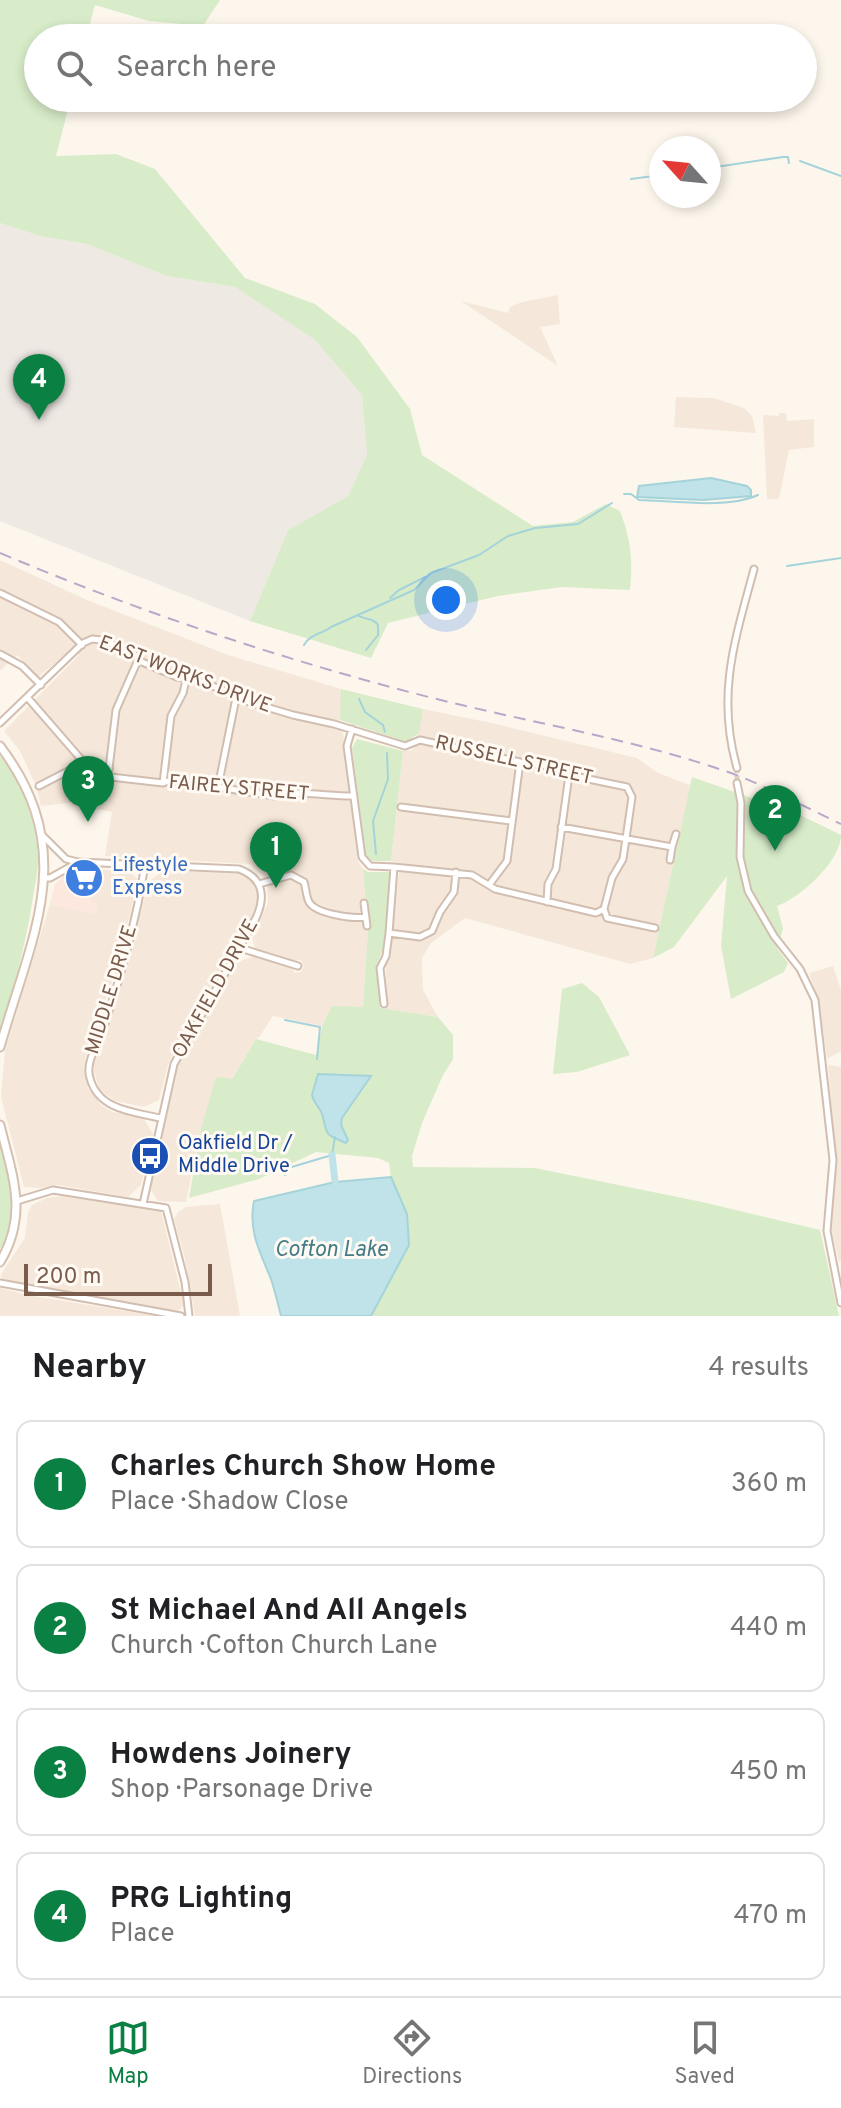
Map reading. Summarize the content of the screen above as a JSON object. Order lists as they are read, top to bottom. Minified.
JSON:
{"streets":{"street":["EAST WORKS DRIVE","RUSSELL STREET","FAIREY STREET","OAKFIELD DRIVE","MIDDLE DRIVE"]},"crossings":[["EAST WORKS DRIVE","RUSSELL STREET"],["EAST WORKS DRIVE","FAIREY STREET"],["OAKFIELD DRIVE","MIDDLE DRIVE"]],"water":["Cofton Lake"],"places":{"supermarket":["Lifestyle Express"],"bus stop":["Oakfield Dr / Middle Drive"]},"scale_bar":"200 m","north":"top left","page":{"search":"Search here","pins":["4","3","2","1"],"scale":"200 m","heading":["Nearby","4 results"],"list":[{"mark":"1","name":"Charles Church Show Home","note":"Place · Shadow Close","value":"360 m"},{"mark":"2","name":"St Michael And All Angels","note":"Church · Cofton Church Lane","value":"440 m"},{"mark":"3","name":"Howdens Joinery","note":"Shop · Parsonage Drive","value":"450 m"},{"mark":"4","name":"PRG Lighting","note":"Place","value":"470 m"}],"nav":["Map","Directions","Saved"]}}
